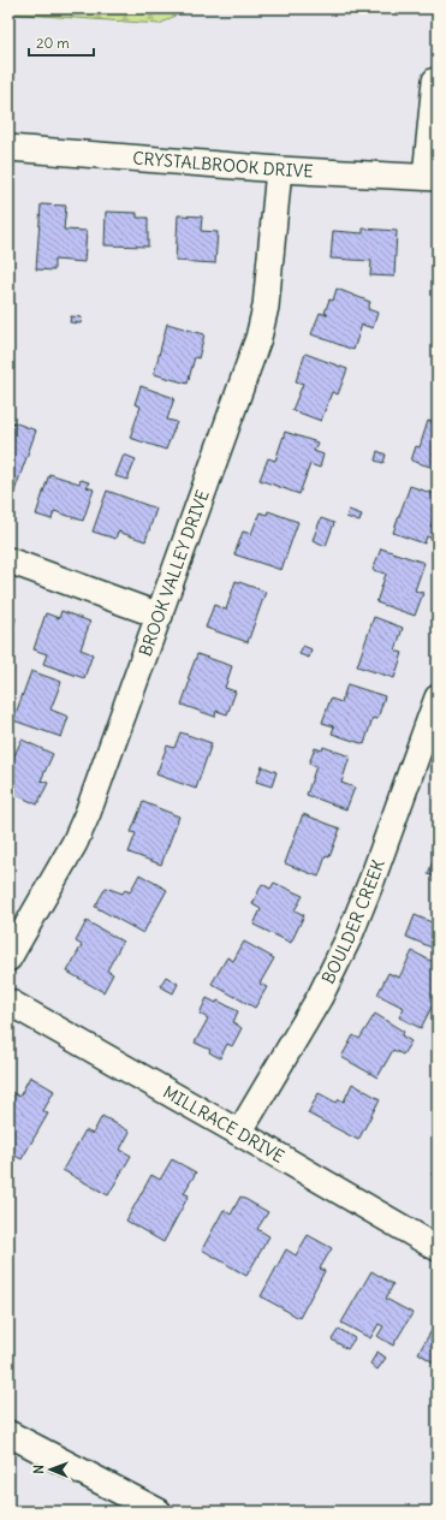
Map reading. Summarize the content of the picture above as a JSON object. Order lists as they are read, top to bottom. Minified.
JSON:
{"streets":{"street":["CRYSTALBROOK DRIVE","BROOK VALLEY DRIVE","BOULDER CREEK","MILLRACE DRIVE"]},"crossings":[["CRYSTALBROOK DRIVE","BROOK VALLEY DRIVE"],["BOULDER CREEK","MILLRACE DRIVE"]],"scale_bar":"20 m","north":"left"}
